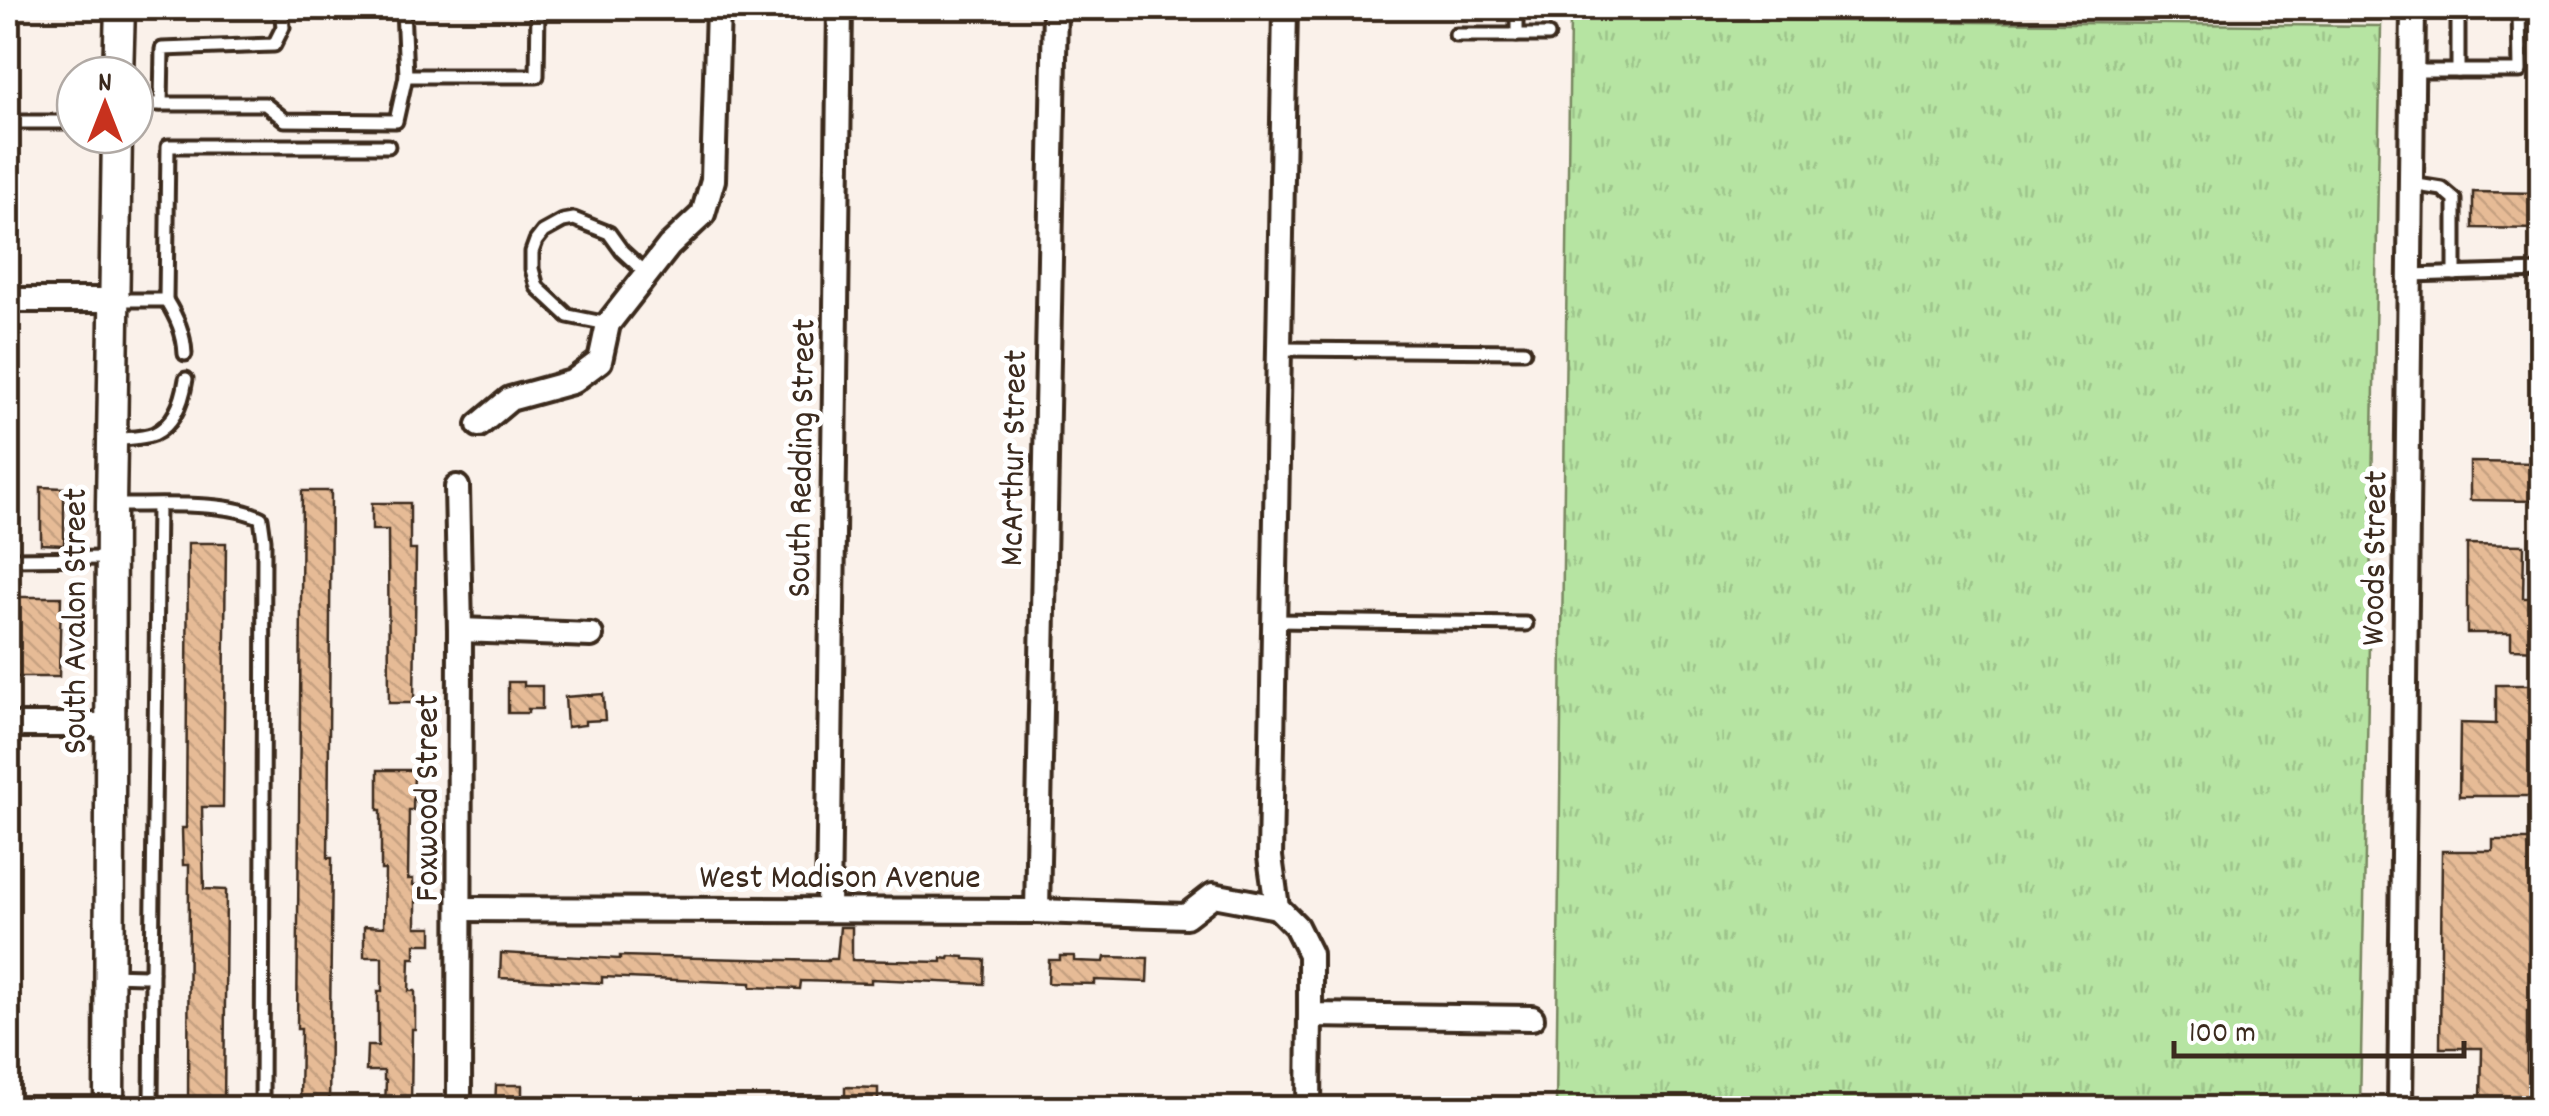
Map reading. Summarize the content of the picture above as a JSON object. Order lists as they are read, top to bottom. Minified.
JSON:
{"streets":{"street":["South Redding Street","McArthur Street","Woods Street","South Avalon Street","Foxwood Street","West Madison Avenue"]},"crossings":[["South Redding Street","West Madison Avenue"],["McArthur Street","West Madison Avenue"],["Foxwood Street","West Madison Avenue"]],"scale_bar":"100 m","north":"top"}
